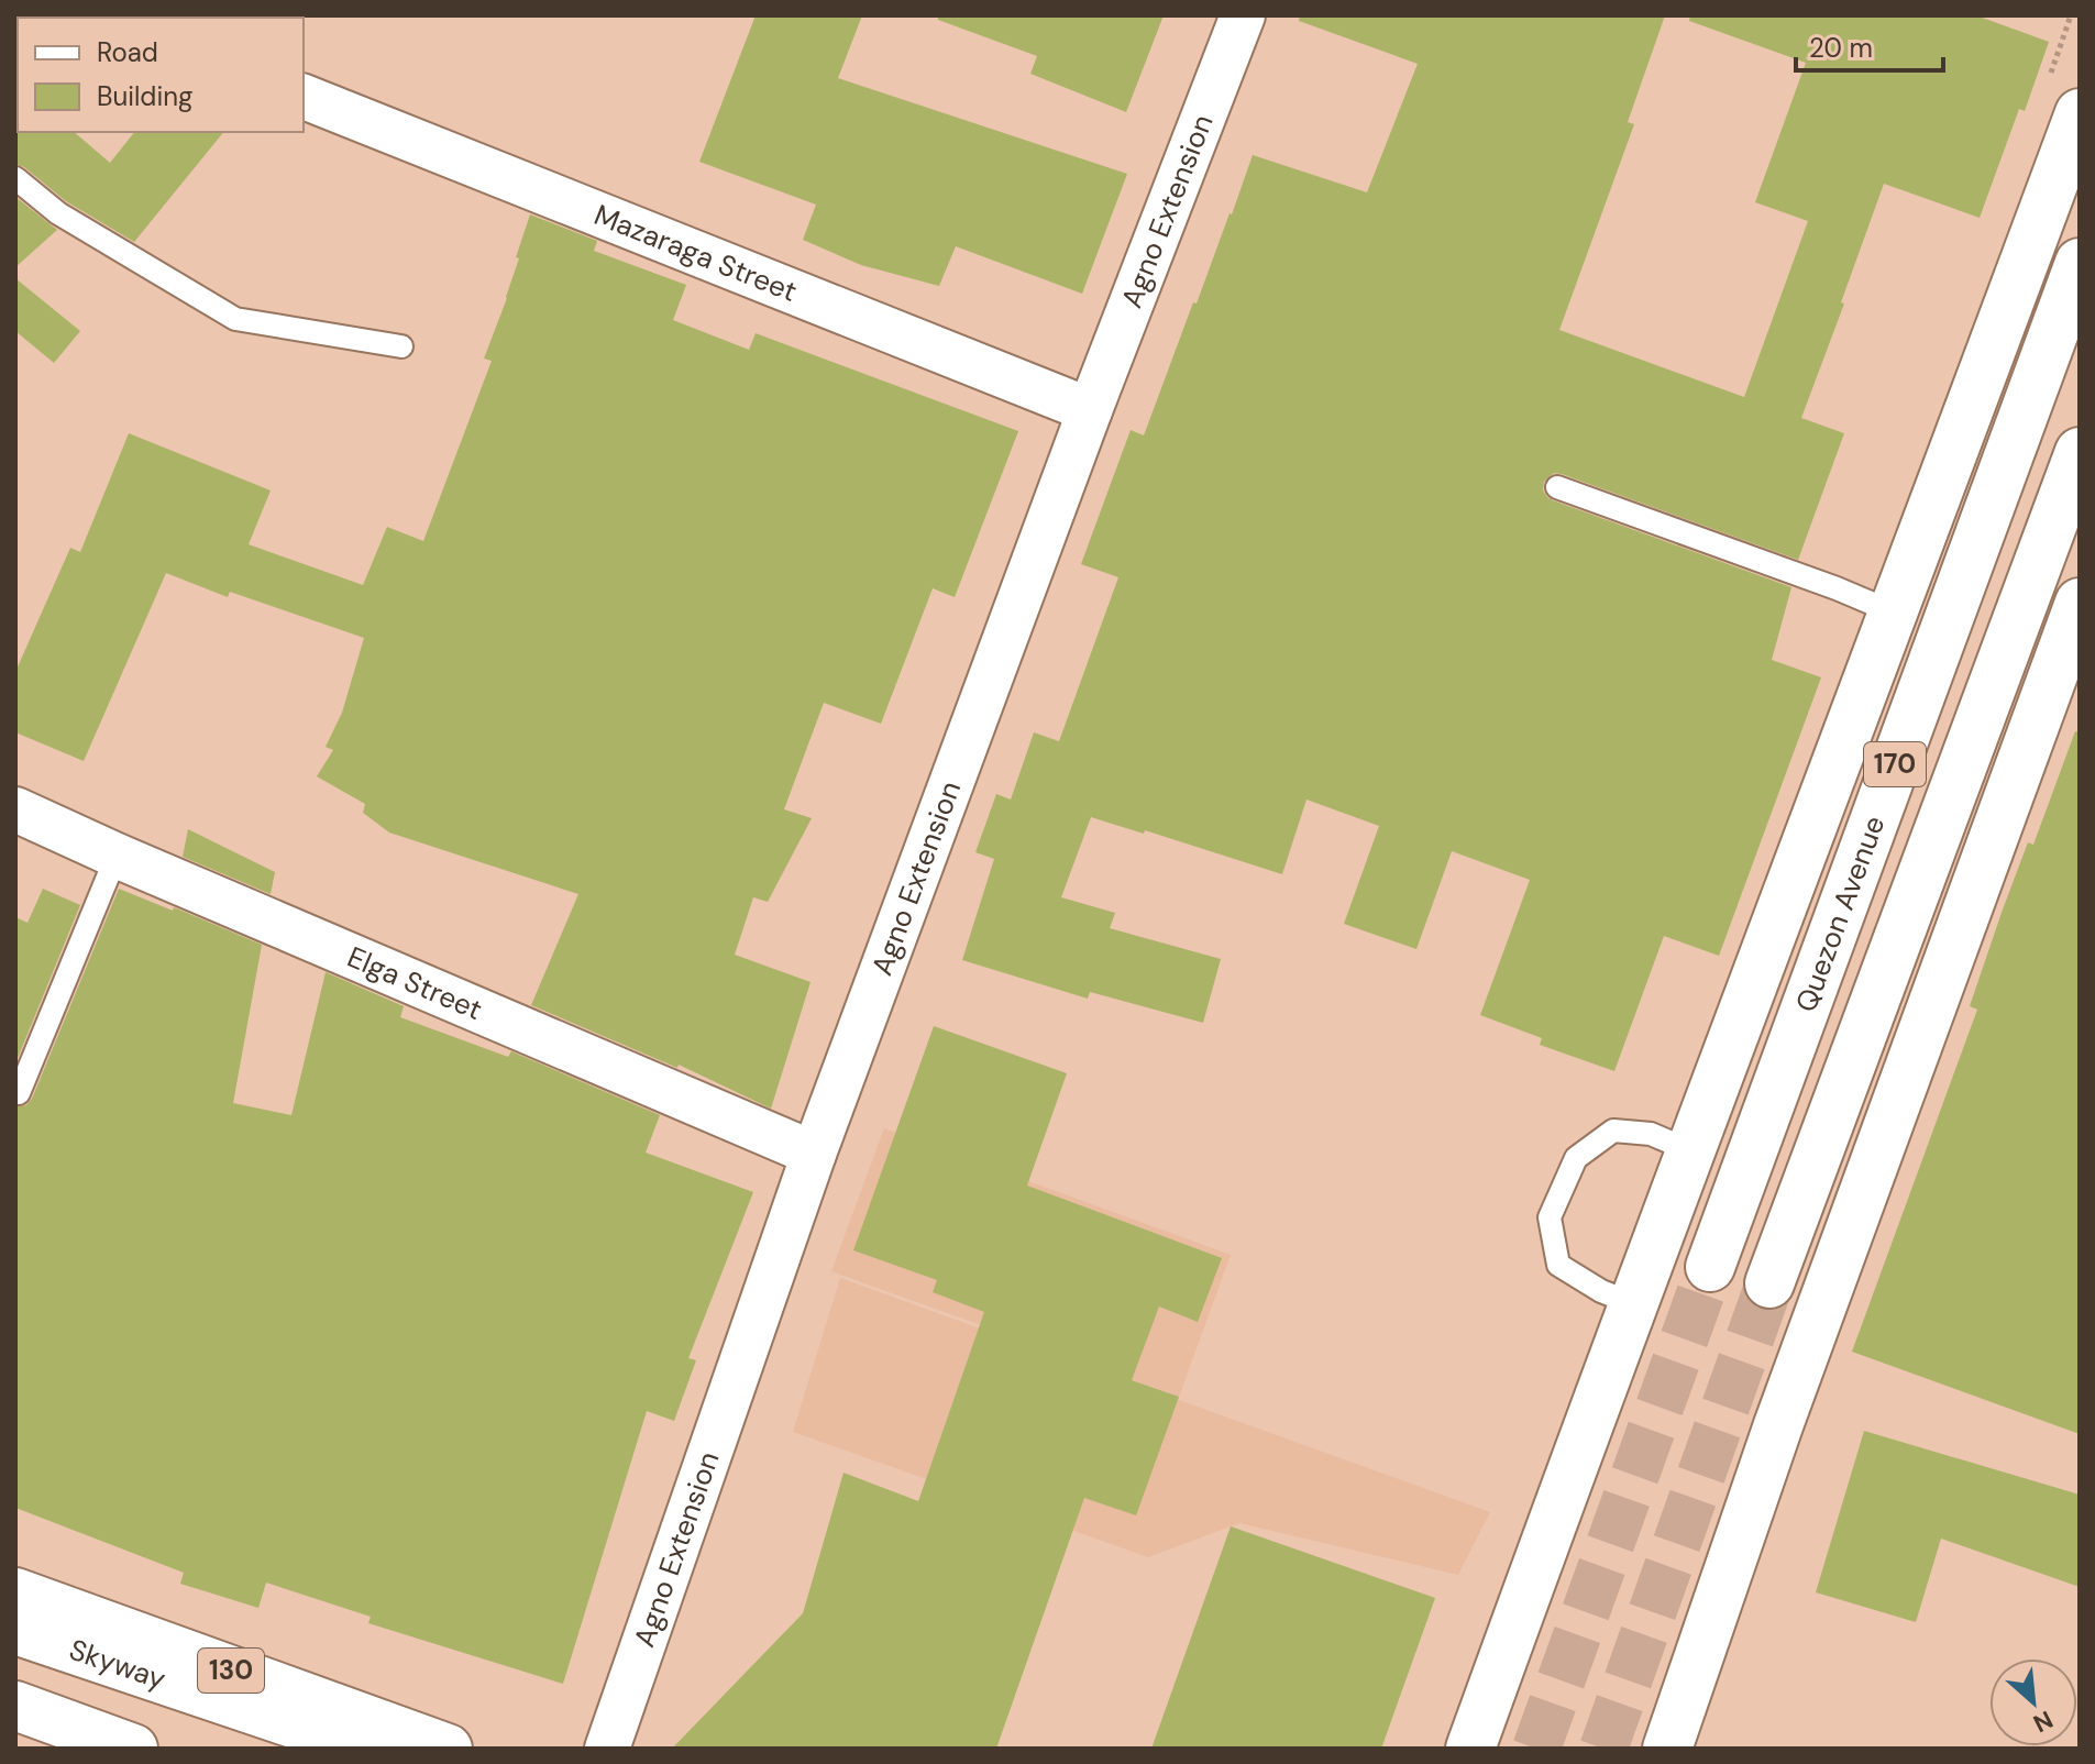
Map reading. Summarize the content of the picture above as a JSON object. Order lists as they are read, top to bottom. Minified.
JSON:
{"streets":{"main road":["170","Quezon Avenue","Skyway","130"],"street":["Agno Extension","Mazaraga Street","Elga Street"]},"crossings":[["Agno Extension","Mazaraga Street"],["Agno Extension","Elga Street"]],"legend":["Road","Building"],"scale_bar":"20 m","north":"bottom right"}
